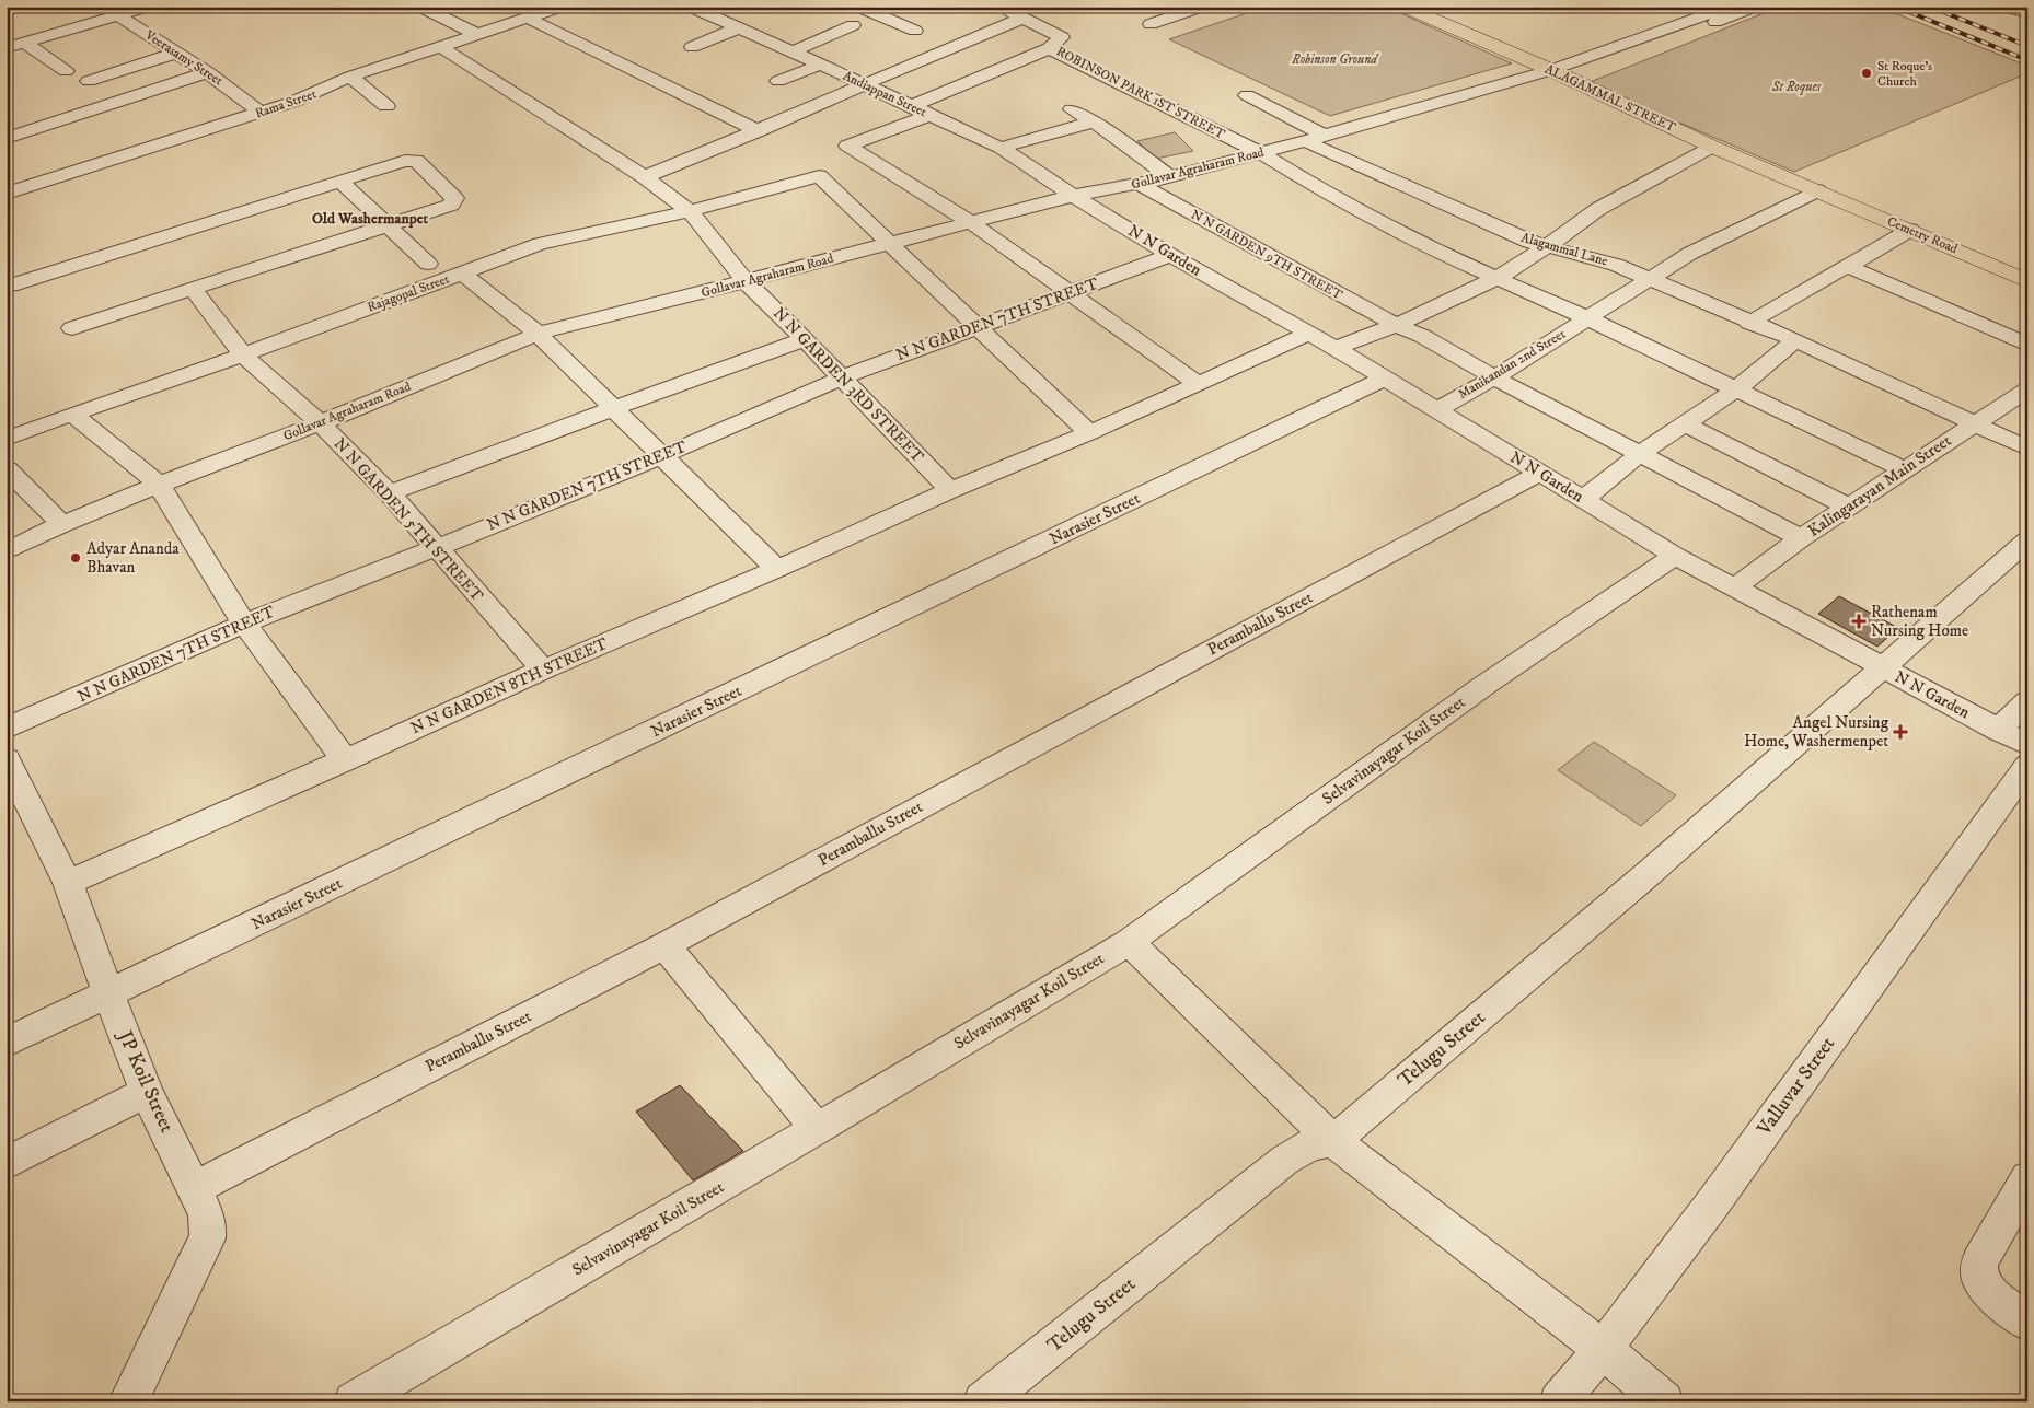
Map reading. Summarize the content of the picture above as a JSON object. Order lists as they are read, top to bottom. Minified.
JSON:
{"streets":{"main road":["ALAGAMMAL STREET","Cemetry Road"],"street":["Veerasamy Street","ROBINSON PARK 1ST STREET","Andiappan Street","Rama Street","Gollavar Agraharam Road","Alagammal Lane","N N Garden","N N GARDEN 9TH STREET","Rajagopal Street","N N GARDEN 7TH STREET","Manikandan 2nd Street","N N GARDEN 3RD STREET","Kalingarayan Main Street","Narasier Street","N N GARDEN 5TH STREET","Peramballu Street","N N GARDEN 8TH STREET","Selvavinayagar Koil Street","Telugu Street","JP Koil Street","Valluvar Street"]},"crossings":[["Veerasamy Street","Rama Street"],["ROBINSON PARK 1ST STREET","Gollavar Agraharam Road"],["ROBINSON PARK 1ST STREET","Manikandan 2nd Street"],["ROBINSON PARK 1ST STREET","Kalingarayan Main Street"],["Andiappan Street","Gollavar Agraharam Road"],["Andiappan Street","N N Garden"],["ALAGAMMAL STREET","Gollavar Agraharam Road"],["ALAGAMMAL STREET","Cemetry Road"],["ALAGAMMAL STREET","Manikandan 2nd Street"],["Rama Street","N N GARDEN 3RD STREET"],["Gollavar Agraharam Road","Alagammal Lane"],["Gollavar Agraharam Road","N N Garden"],["Gollavar Agraharam Road","N N GARDEN 9TH STREET"],["Gollavar Agraharam Road","Rajagopal Street"],["Gollavar Agraharam Road","N N GARDEN 3RD STREET"],["Gollavar Agraharam Road","N N GARDEN 5TH STREET"],["Cemetry Road","Manikandan 2nd Street"],["Alagammal Lane","Manikandan 2nd Street"],["Alagammal Lane","Kalingarayan Main Street"],["N N Garden","N N GARDEN 7TH STREET"],["N N Garden","Manikandan 2nd Street"],["N N Garden","Kalingarayan Main Street"],["N N Garden","Narasier Street"],["N N Garden","Peramballu Street"],["N N Garden","N N GARDEN 8TH STREET"],["N N Garden","Selvavinayagar Koil Street"],["N N Garden","Telugu Street"],["N N GARDEN 9TH STREET","Manikandan 2nd Street"],["N N GARDEN 9TH STREET","Kalingarayan Main Street"],["Rajagopal Street","N N GARDEN 3RD STREET"],["Rajagopal Street","N N GARDEN 5TH STREET"],["N N GARDEN 7TH STREET","N N GARDEN 3RD STREET"],["N N GARDEN 7TH STREET","N N GARDEN 5TH STREET"],["N N GARDEN 3RD STREET","N N GARDEN 8TH STREET"],["Narasier Street","JP Koil Street"],["N N GARDEN 5TH STREET","N N GARDEN 8TH STREET"],["Peramballu Street","JP Koil Street"],["N N GARDEN 8TH STREET","JP Koil Street"]],"districts":["Old Washermanpet"],"parks":["Robinson Ground","St Roques"],"places":{"other":["St Roque's Church","Adyar Ananda Bhavan"],"health":["Rathenam Nursing Home","Angel Nursing Home, Washermenpet"]}}
